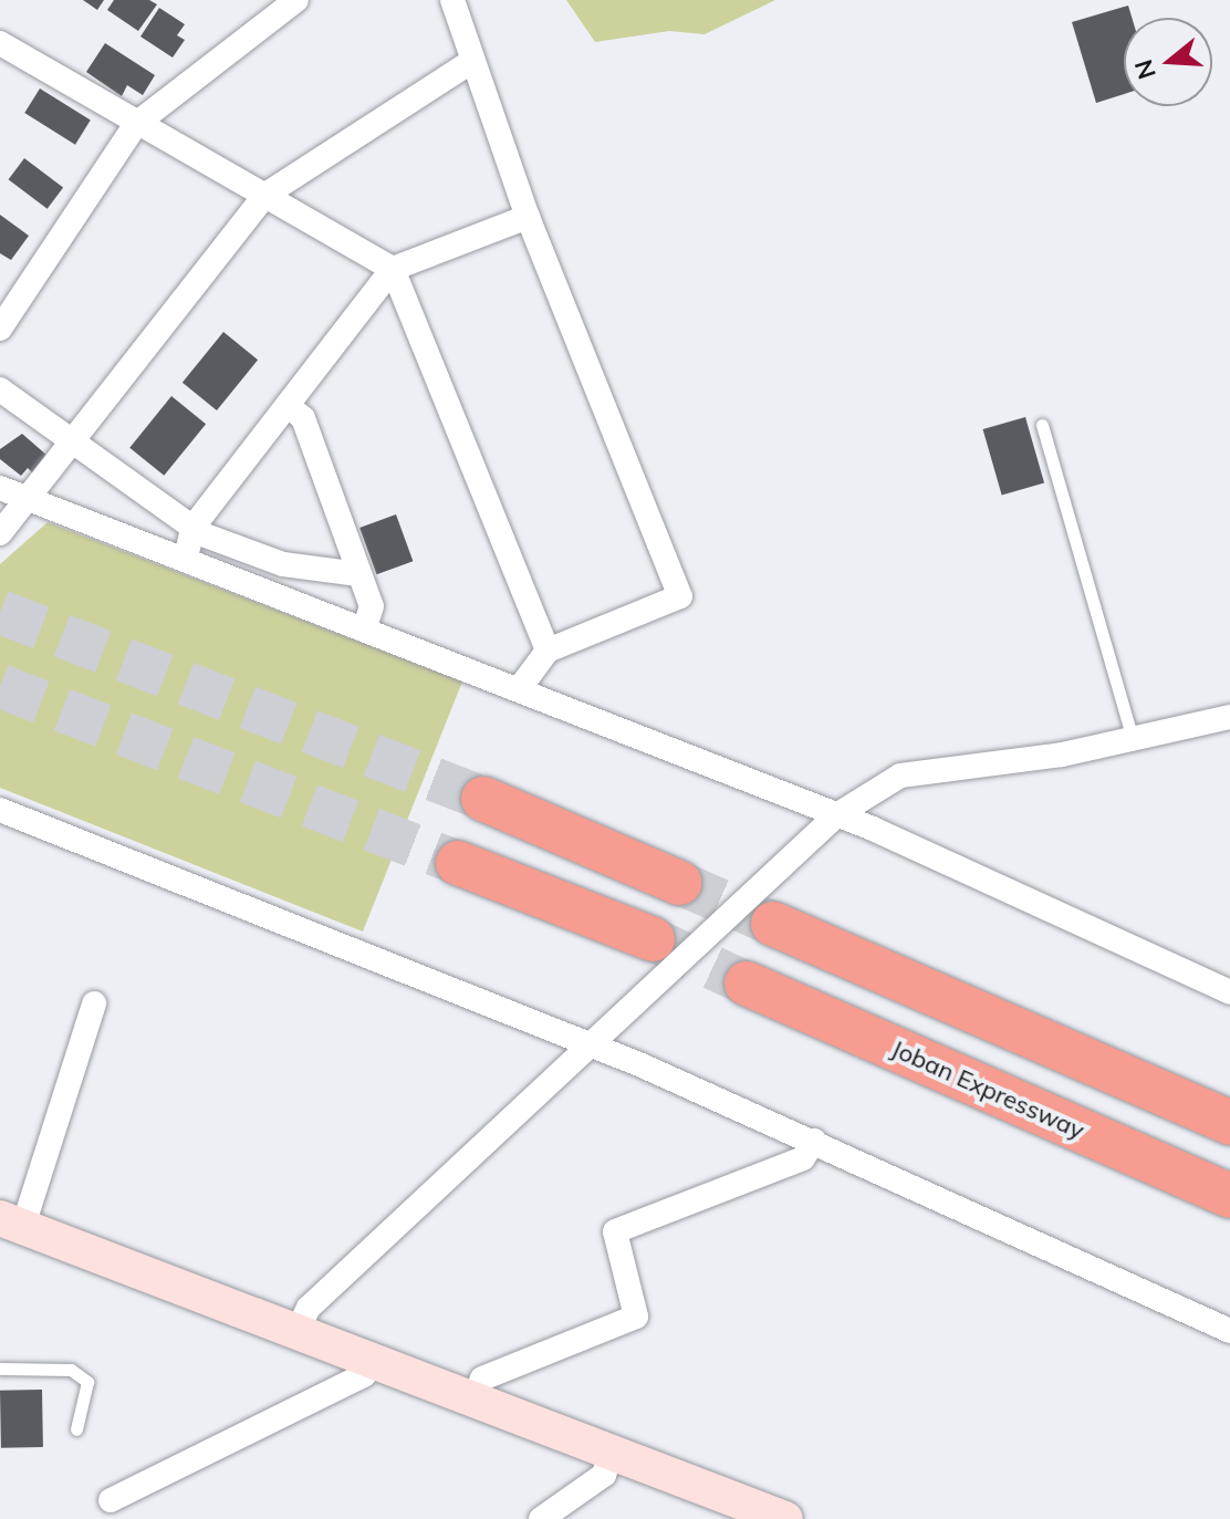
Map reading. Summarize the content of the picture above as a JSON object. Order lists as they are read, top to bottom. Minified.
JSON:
{"streets":{"highway":["Joban Expressway"]},"north":"left"}
